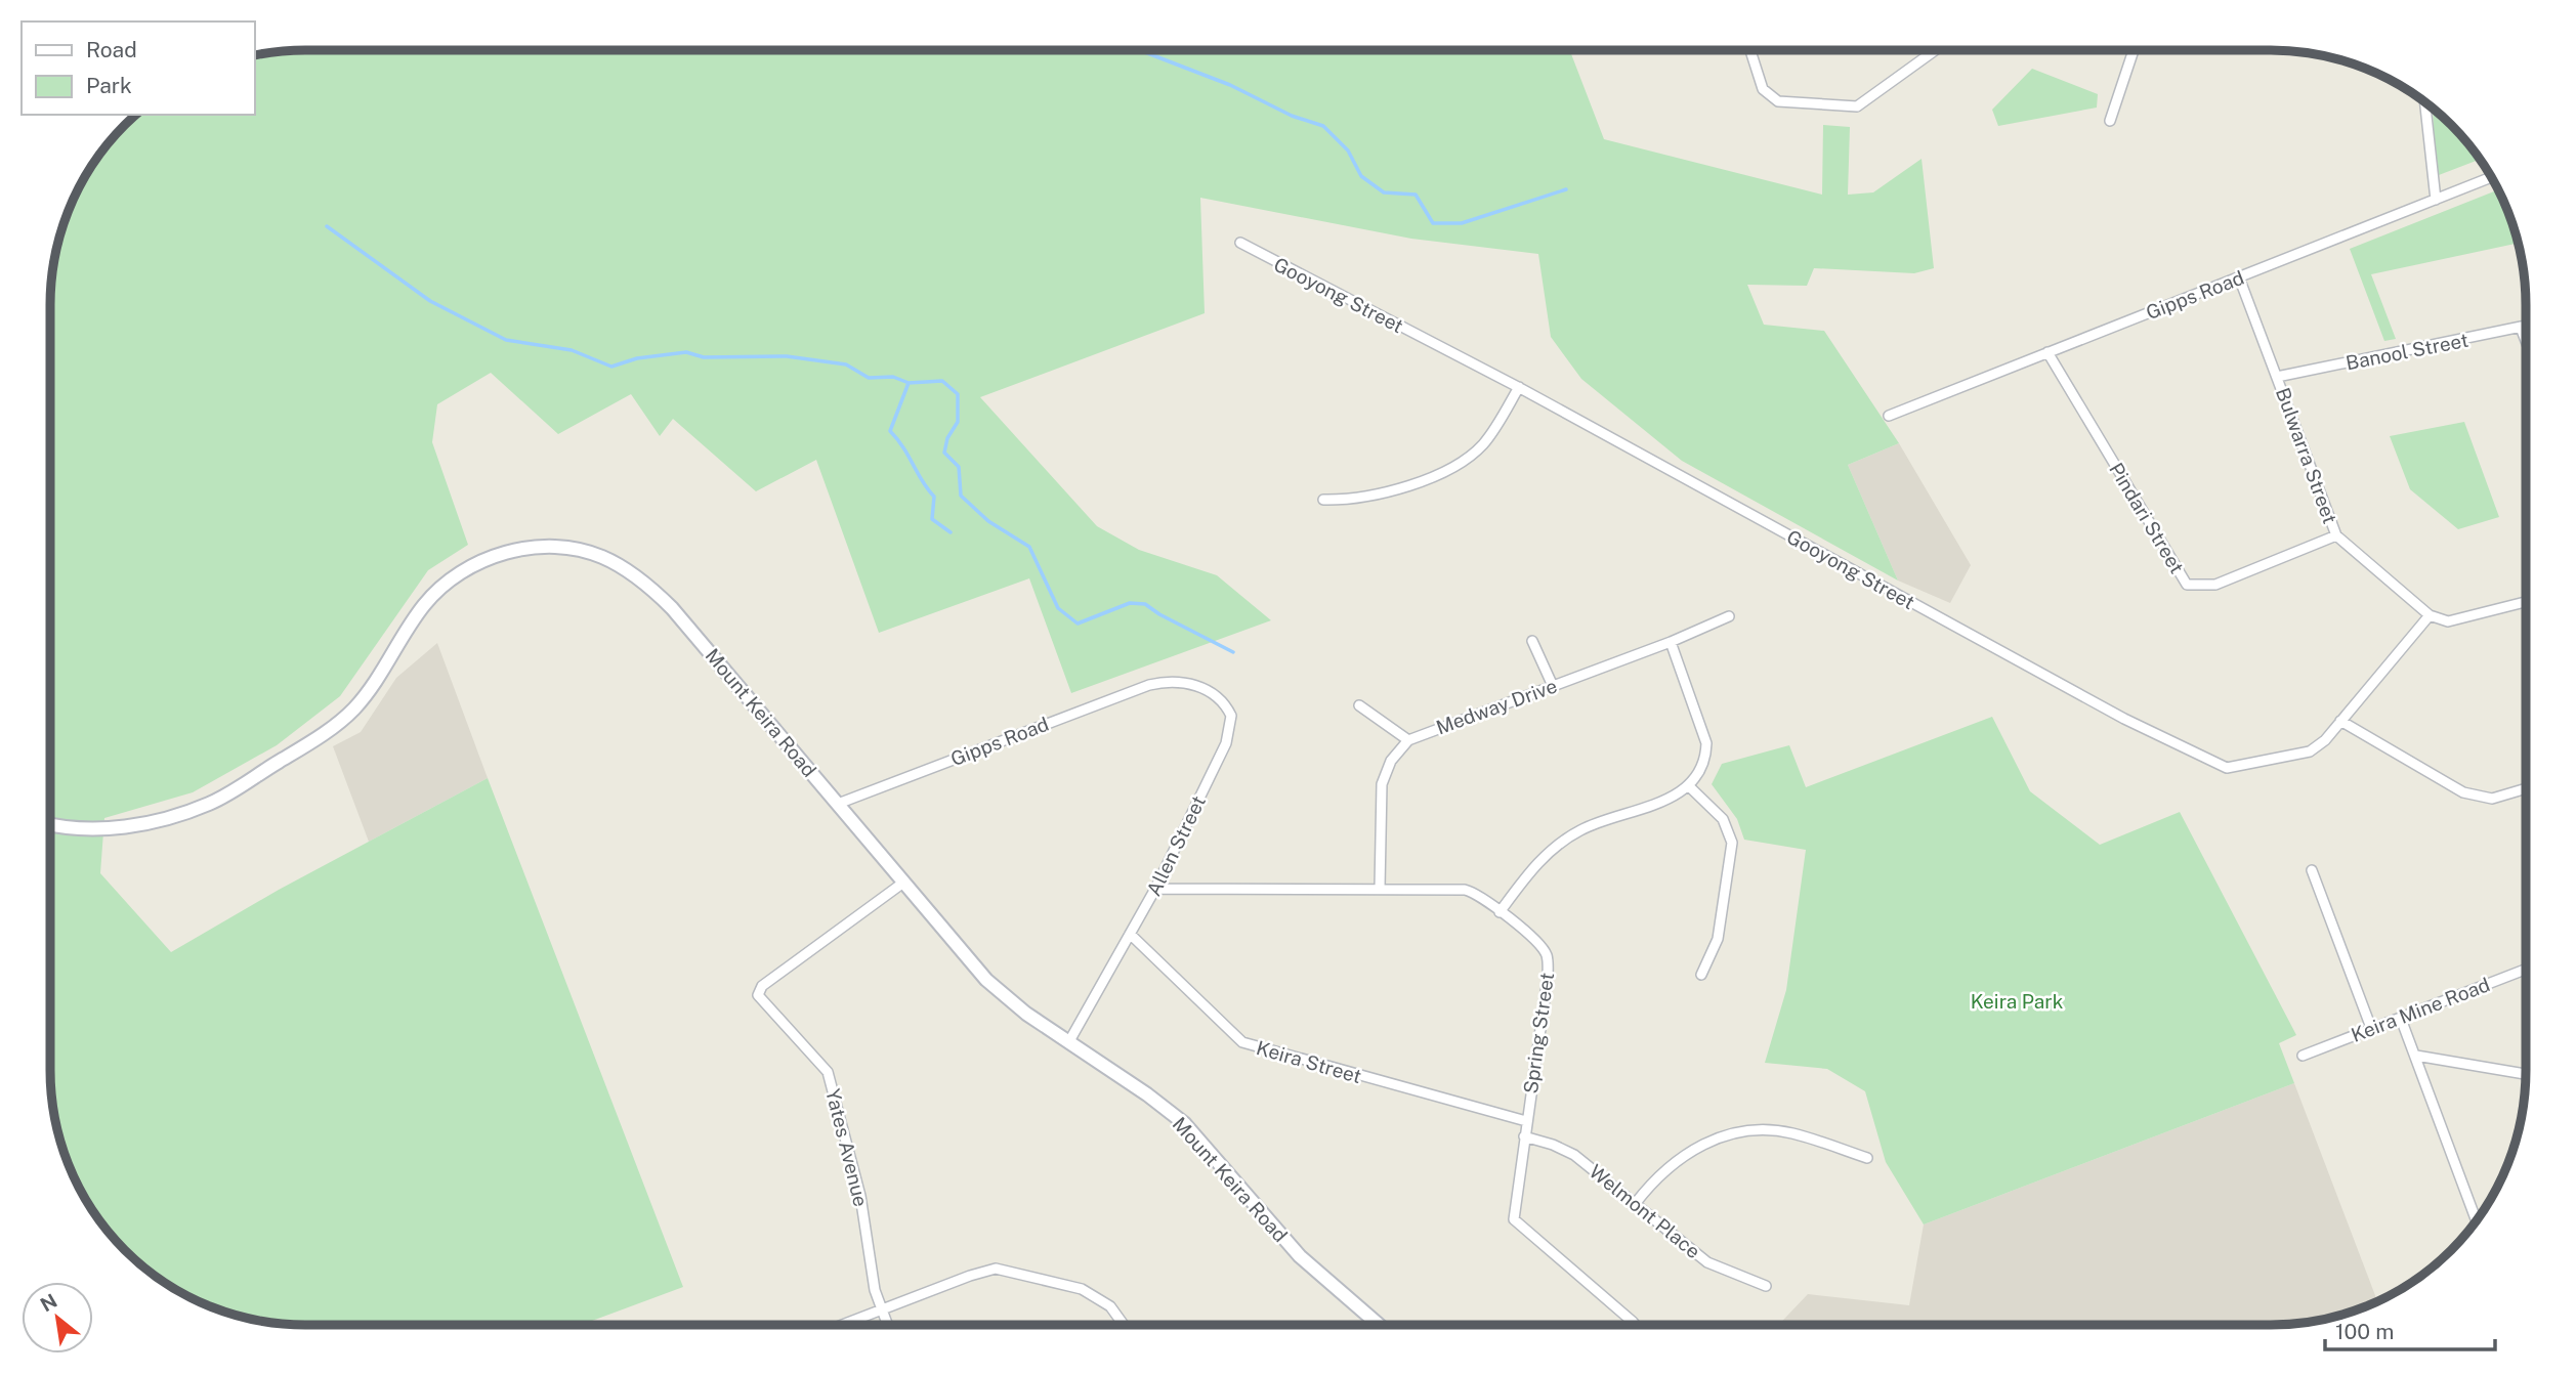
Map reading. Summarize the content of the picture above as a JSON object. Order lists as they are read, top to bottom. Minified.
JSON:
{"streets":{"main road":["Mount Keira Road"],"street":["Gooyong Street","Gipps Road","Banool Street","Bulwarra Street","Pindari Street","Medway Drive","Allen Street","Keira Mine Road","Spring Street","Keira Street","Yates Avenue","Welmont Place"]},"crossings":[["Gooyong Street","Bulwarra Street"],["Gipps Road","Bulwarra Street"],["Gipps Road","Pindari Street"],["Gipps Road","Mount Keira Road"],["Gipps Road","Allen Street"],["Banool Street","Bulwarra Street"],["Bulwarra Street","Pindari Street"],["Mount Keira Road","Allen Street"],["Mount Keira Road","Yates Avenue"],["Allen Street","Spring Street"],["Allen Street","Keira Street"],["Spring Street","Keira Street"],["Spring Street","Welmont Place"]],"parks":["Keira Park"],"legend":["Road","Park"],"scale_bar":"100 m","north":"top left"}
